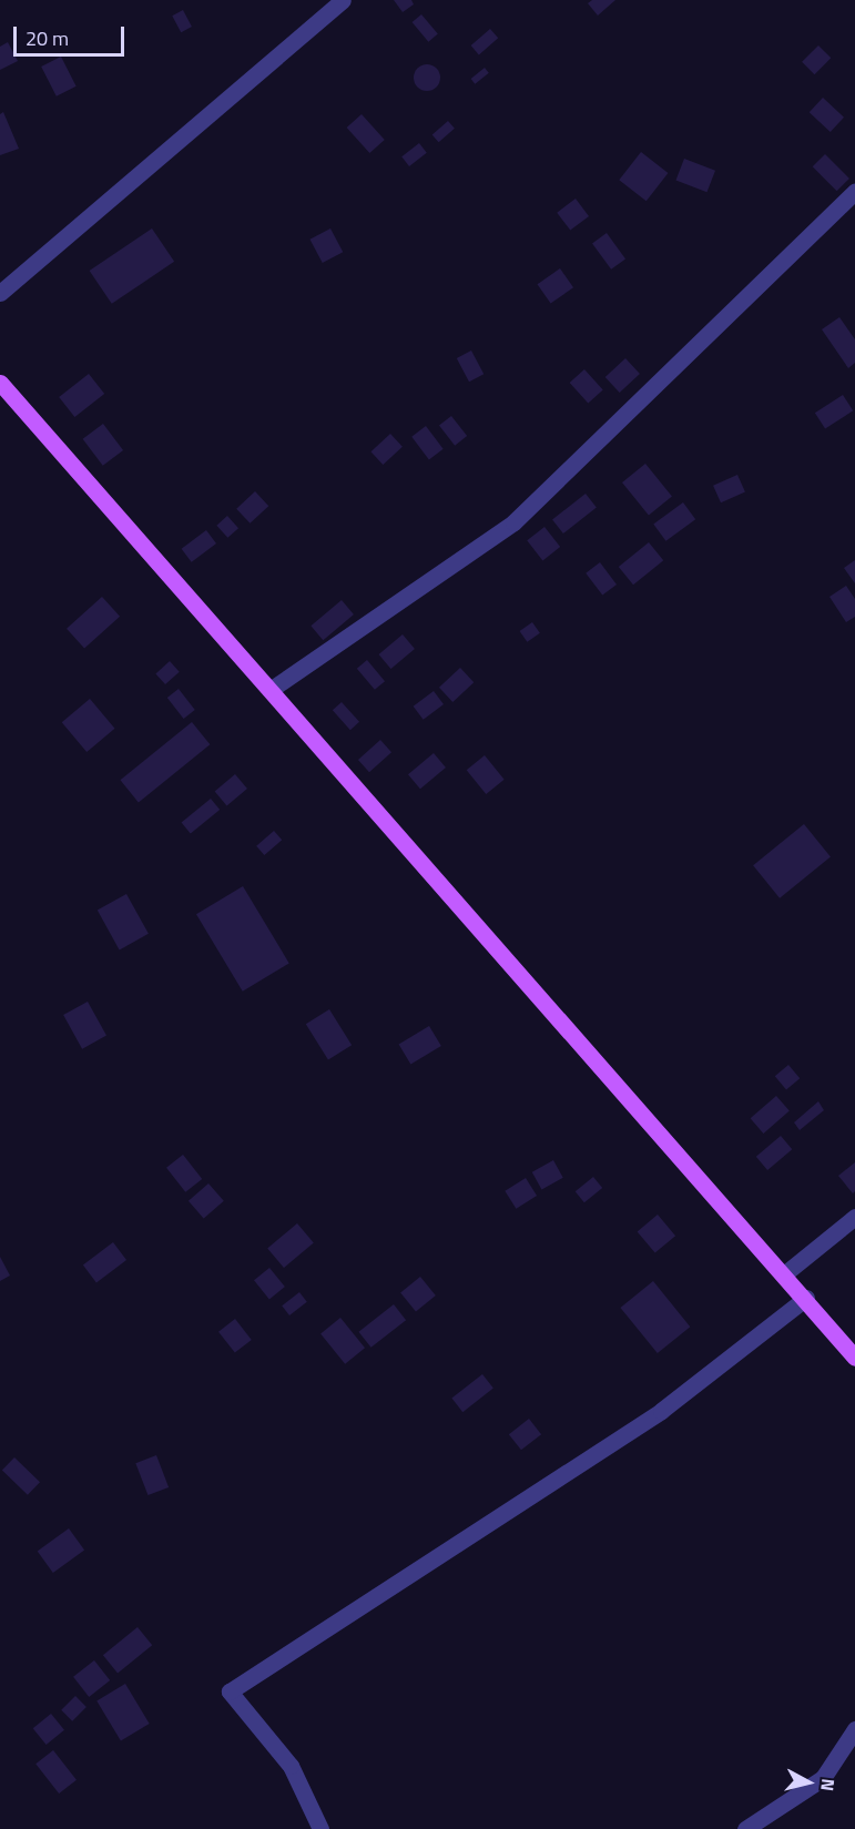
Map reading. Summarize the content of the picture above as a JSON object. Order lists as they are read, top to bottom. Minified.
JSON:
{"scale_bar":"20 m","north":"right"}
